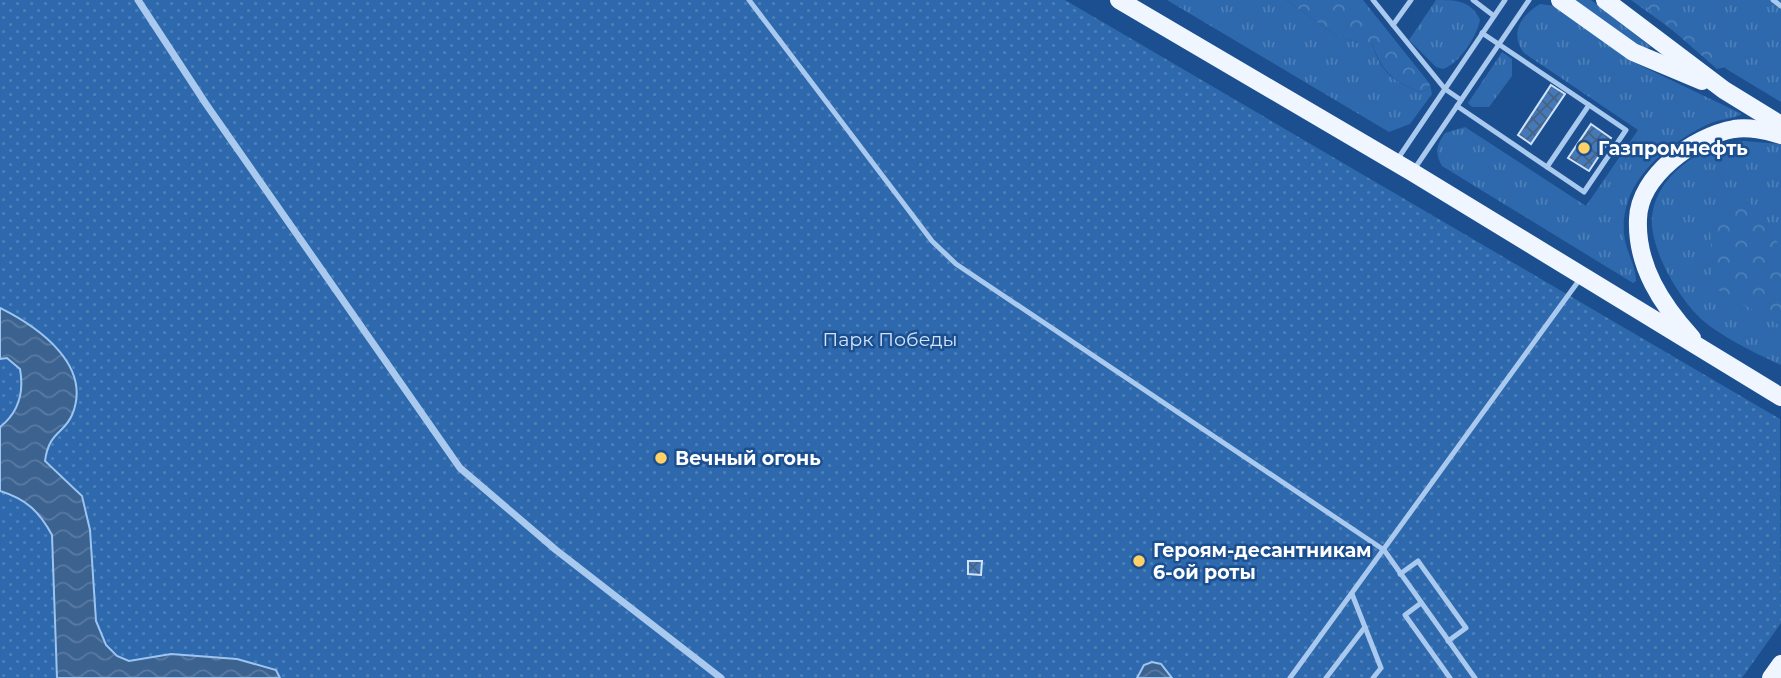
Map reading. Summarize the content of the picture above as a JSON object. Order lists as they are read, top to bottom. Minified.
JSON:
{"parks":["Парк Победы"],"places":["Газпромнефть","Вечный огонь","Героям-десантникам 6-ой роты"]}
